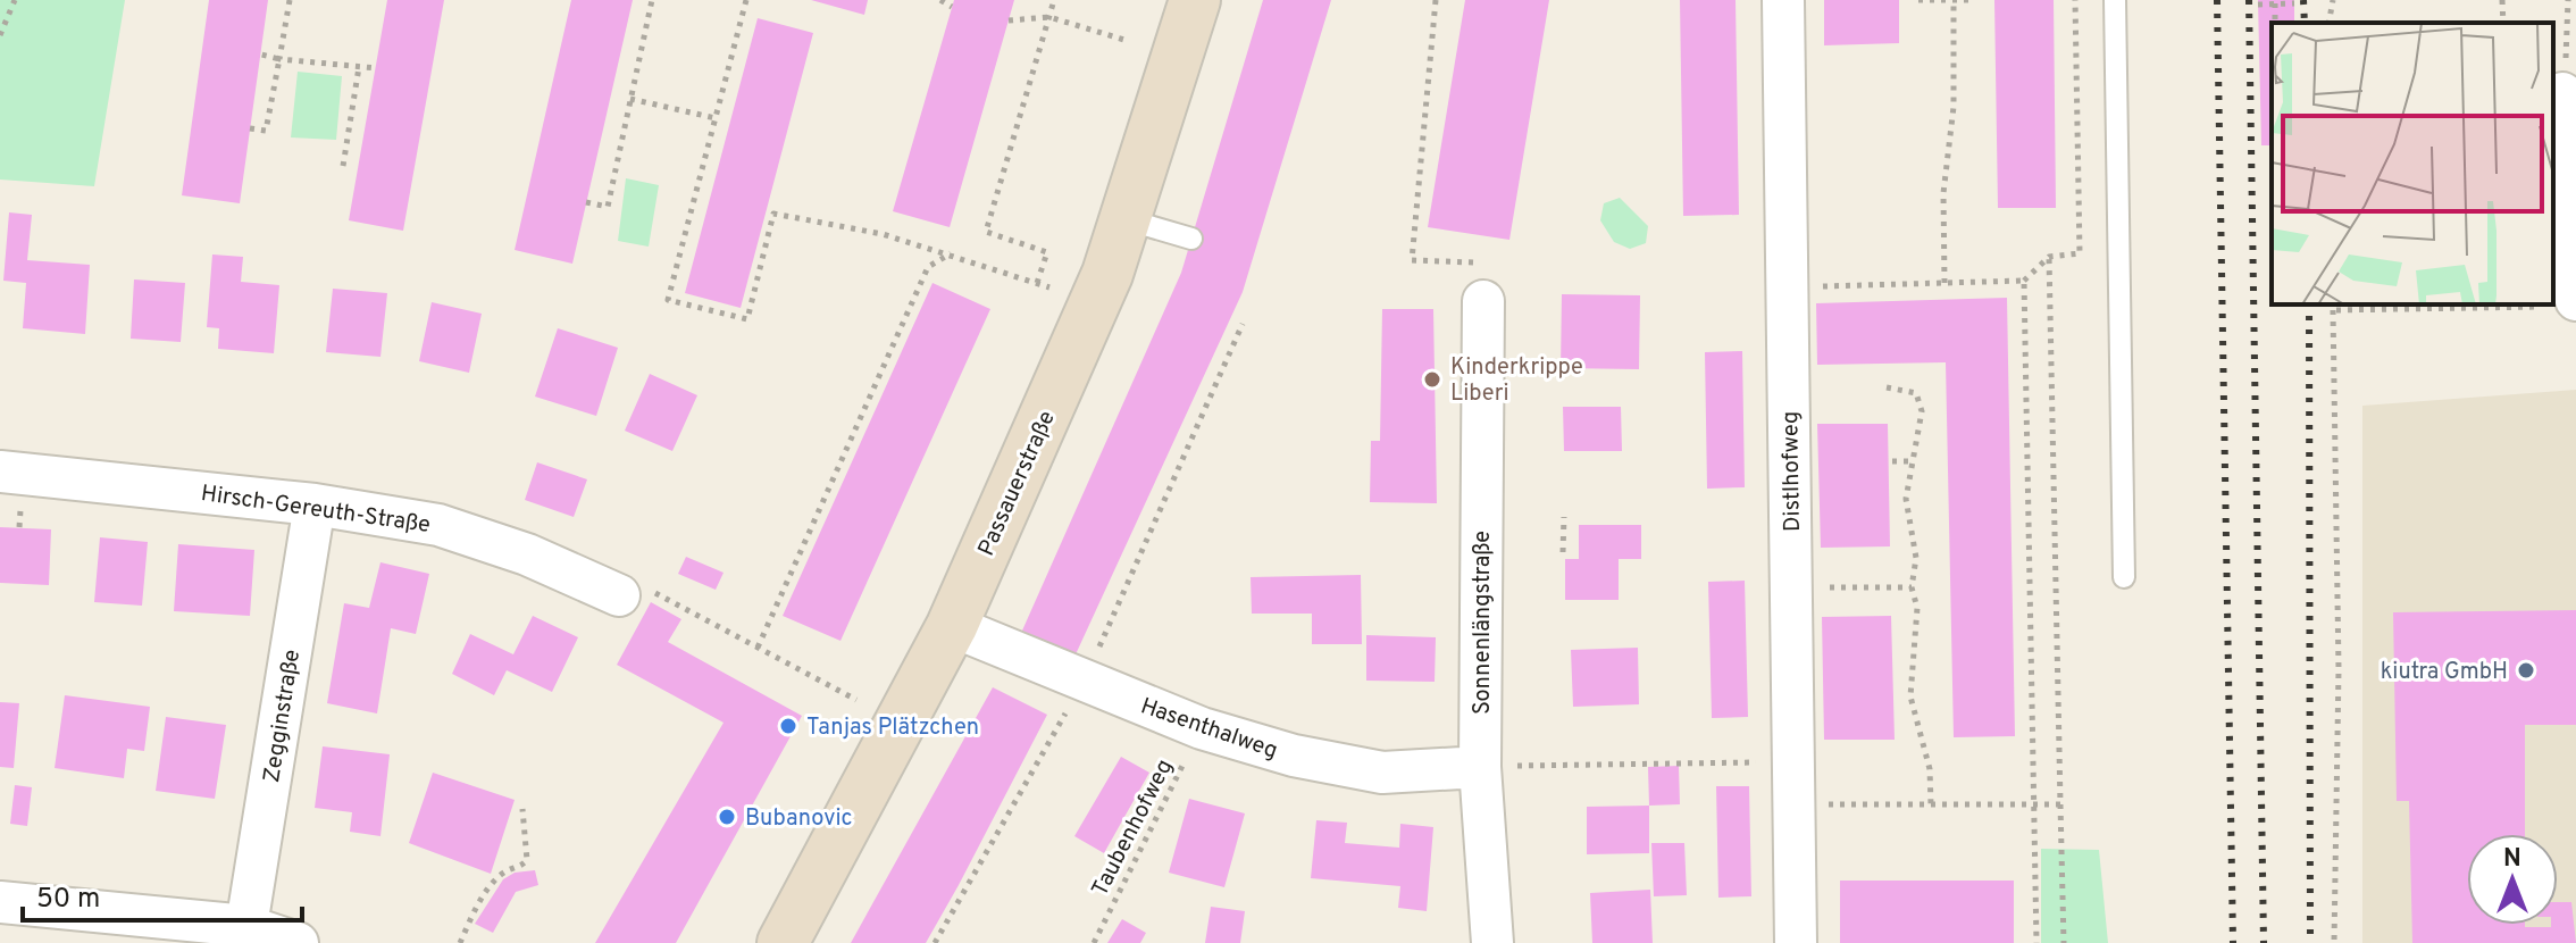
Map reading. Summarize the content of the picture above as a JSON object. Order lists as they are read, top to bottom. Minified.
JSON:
{"streets":{"street":["Distlhofweg","Passauerstraße","Hirsch-Gereuth-Straße","Sonnenlängstraße","Zegginstraße","Hasenthalweg"],"path":["Taubenhofweg"]},"crossings":[["Passauerstraße","Hasenthalweg"],["Hirsch-Gereuth-Straße","Zegginstraße"],["Sonnenlängstraße","Hasenthalweg"],["Hasenthalweg","Taubenhofweg"]],"places":["Kinderkrippe Liberi","kiutra GmbH","Tanjas Plätzchen","Bubanovic"],"scale_bar":"50 m","north":"top"}
